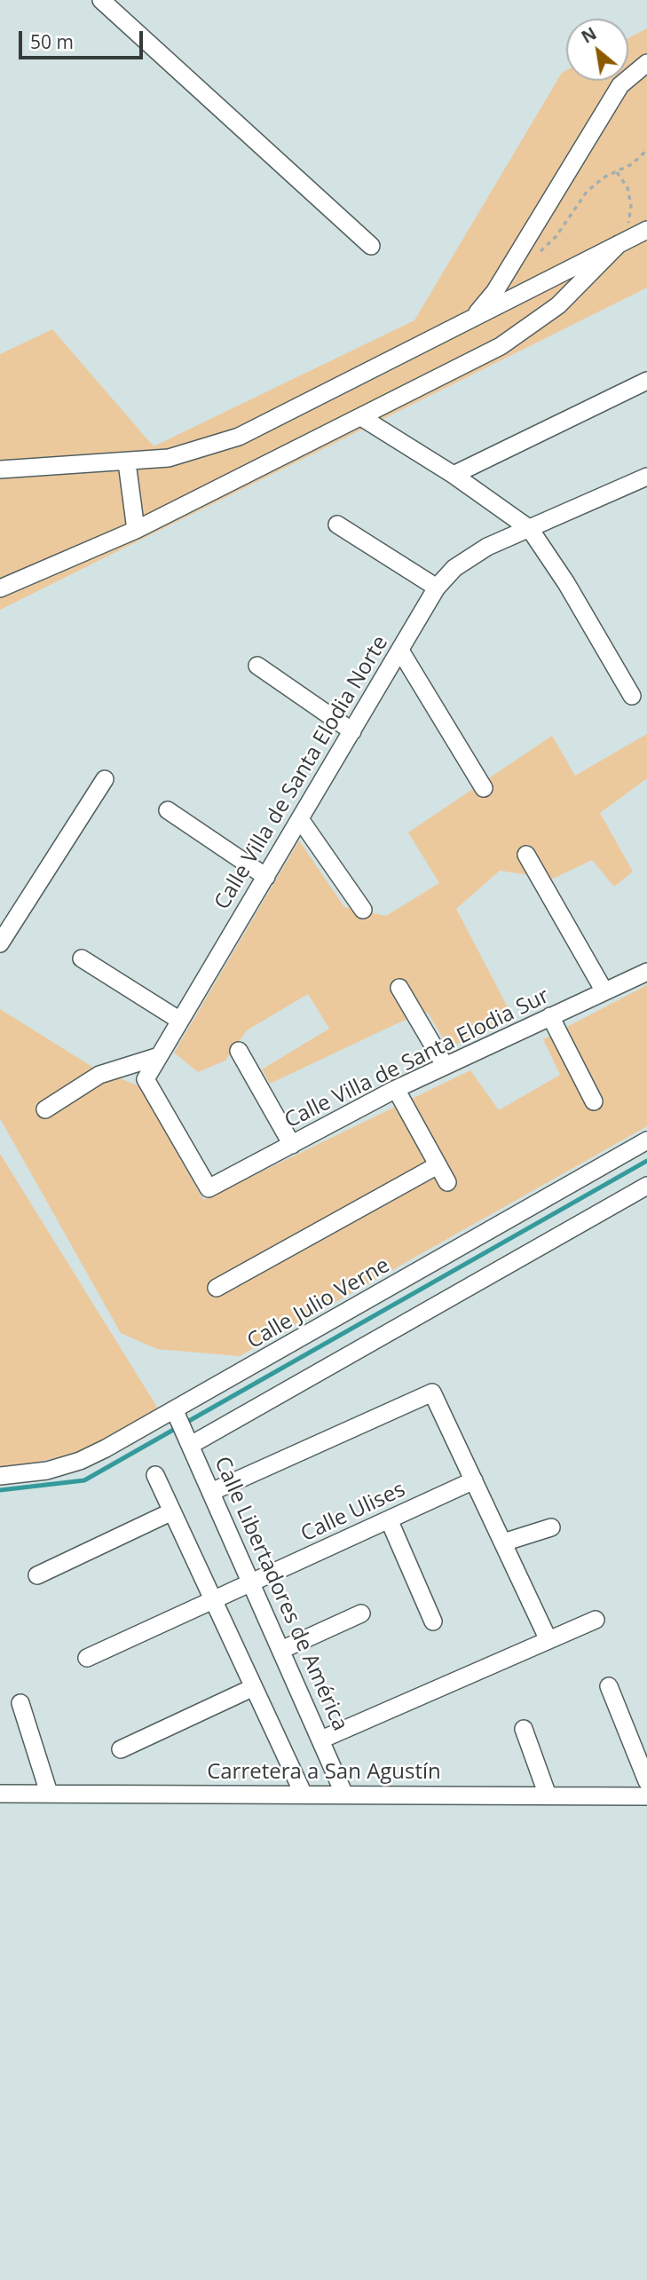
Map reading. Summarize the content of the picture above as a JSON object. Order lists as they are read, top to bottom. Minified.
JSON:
{"streets":{"street":["Calle Villa de Santa Elodia Norte","Calle Villa de Santa Elodia Sur","Calle Julio Verne","Calle Ulises","Calle Libertadores de América","Carretera a San Agustín"]},"crossings":[["Calle Villa de Santa Elodia Norte","Calle Villa de Santa Elodia Sur"],["Calle Julio Verne","Calle Libertadores de América"],["Calle Ulises","Calle Libertadores de América"],["Calle Libertadores de América","Carretera a San Agustín"]],"scale_bar":"50 m","north":"top left"}
